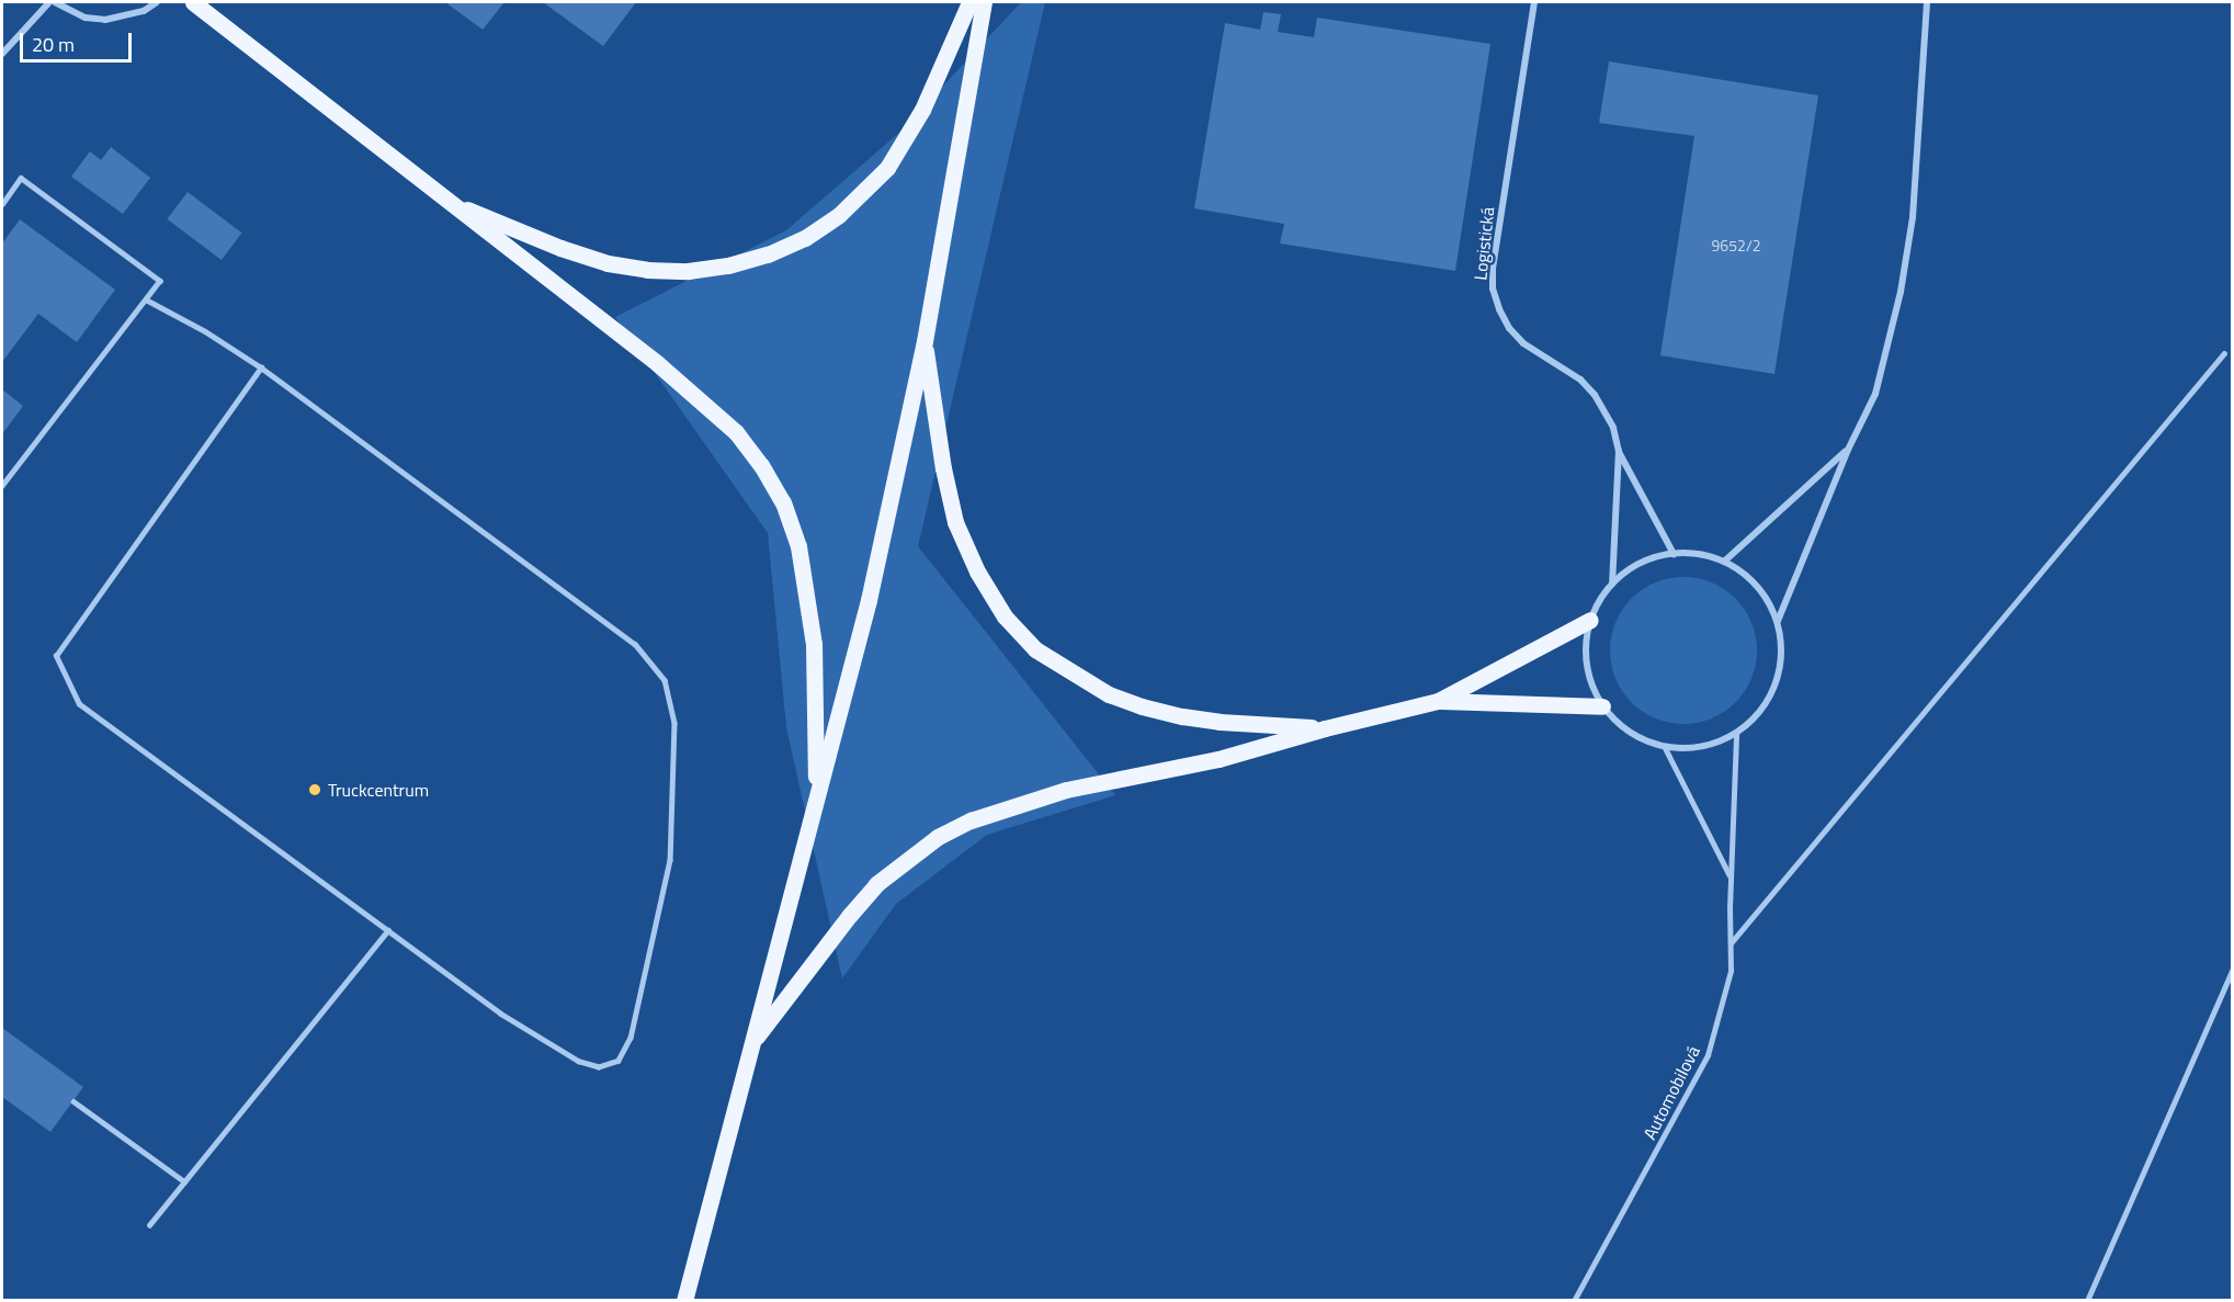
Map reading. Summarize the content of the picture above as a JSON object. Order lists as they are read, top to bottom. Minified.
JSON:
{"streets":{"street":["Logistická"],"lane":["Automobilová"]},"places":["Truckcentrum"],"house_numbers":["9652/2"],"scale_bar":"20 m"}
